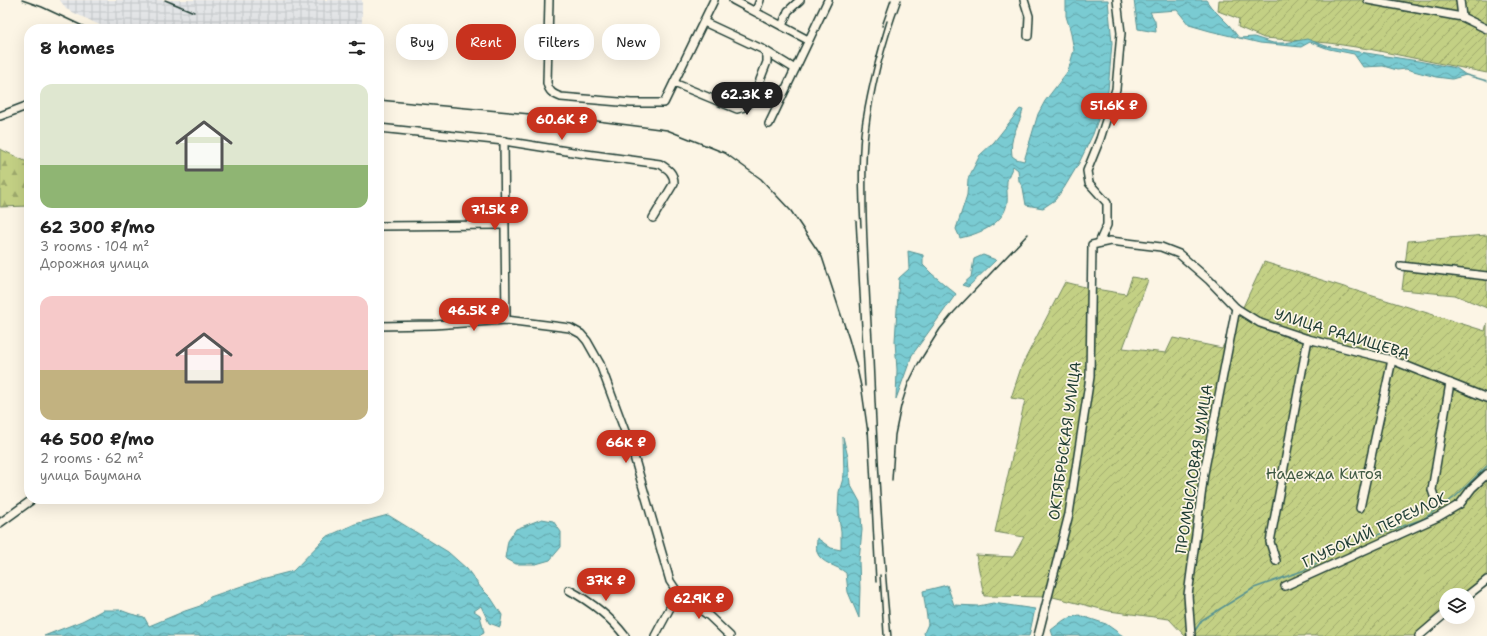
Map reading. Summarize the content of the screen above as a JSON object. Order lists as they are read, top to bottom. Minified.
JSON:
{"streets":{"street":["УЛИЦА РАДИЩЕВА","ОКТЯБРЬСКАЯ УЛИЦА","ПРОМЫСЛОВАЯ УЛИЦА","ГЛУБОКИЙ ПЕРЕУЛОК"]},"crossings":[["УЛИЦА РАДИЩЕВА","ОКТЯБРЬСКАЯ УЛИЦА"],["УЛИЦА РАДИЩЕВА","ПРОМЫСЛОВАЯ УЛИЦА"]],"parks":["Надежда Китоя"],"page":{"chip":["Buy","Rent","Filters","New"],"heading":"8 homes","list":[{"name":"62 300 ₽/mo","note":"3 rooms · 104 m² · Дорожная улица"},{"name":"46 500 ₽/mo","note":"2 rooms · 62 m² · улица Баумана"}],"price":["62.3K ₽","51.6K ₽","60.6K ₽","71.5K ₽","46.5K ₽","66K ₽","37K ₽","62.9K ₽"]}}
